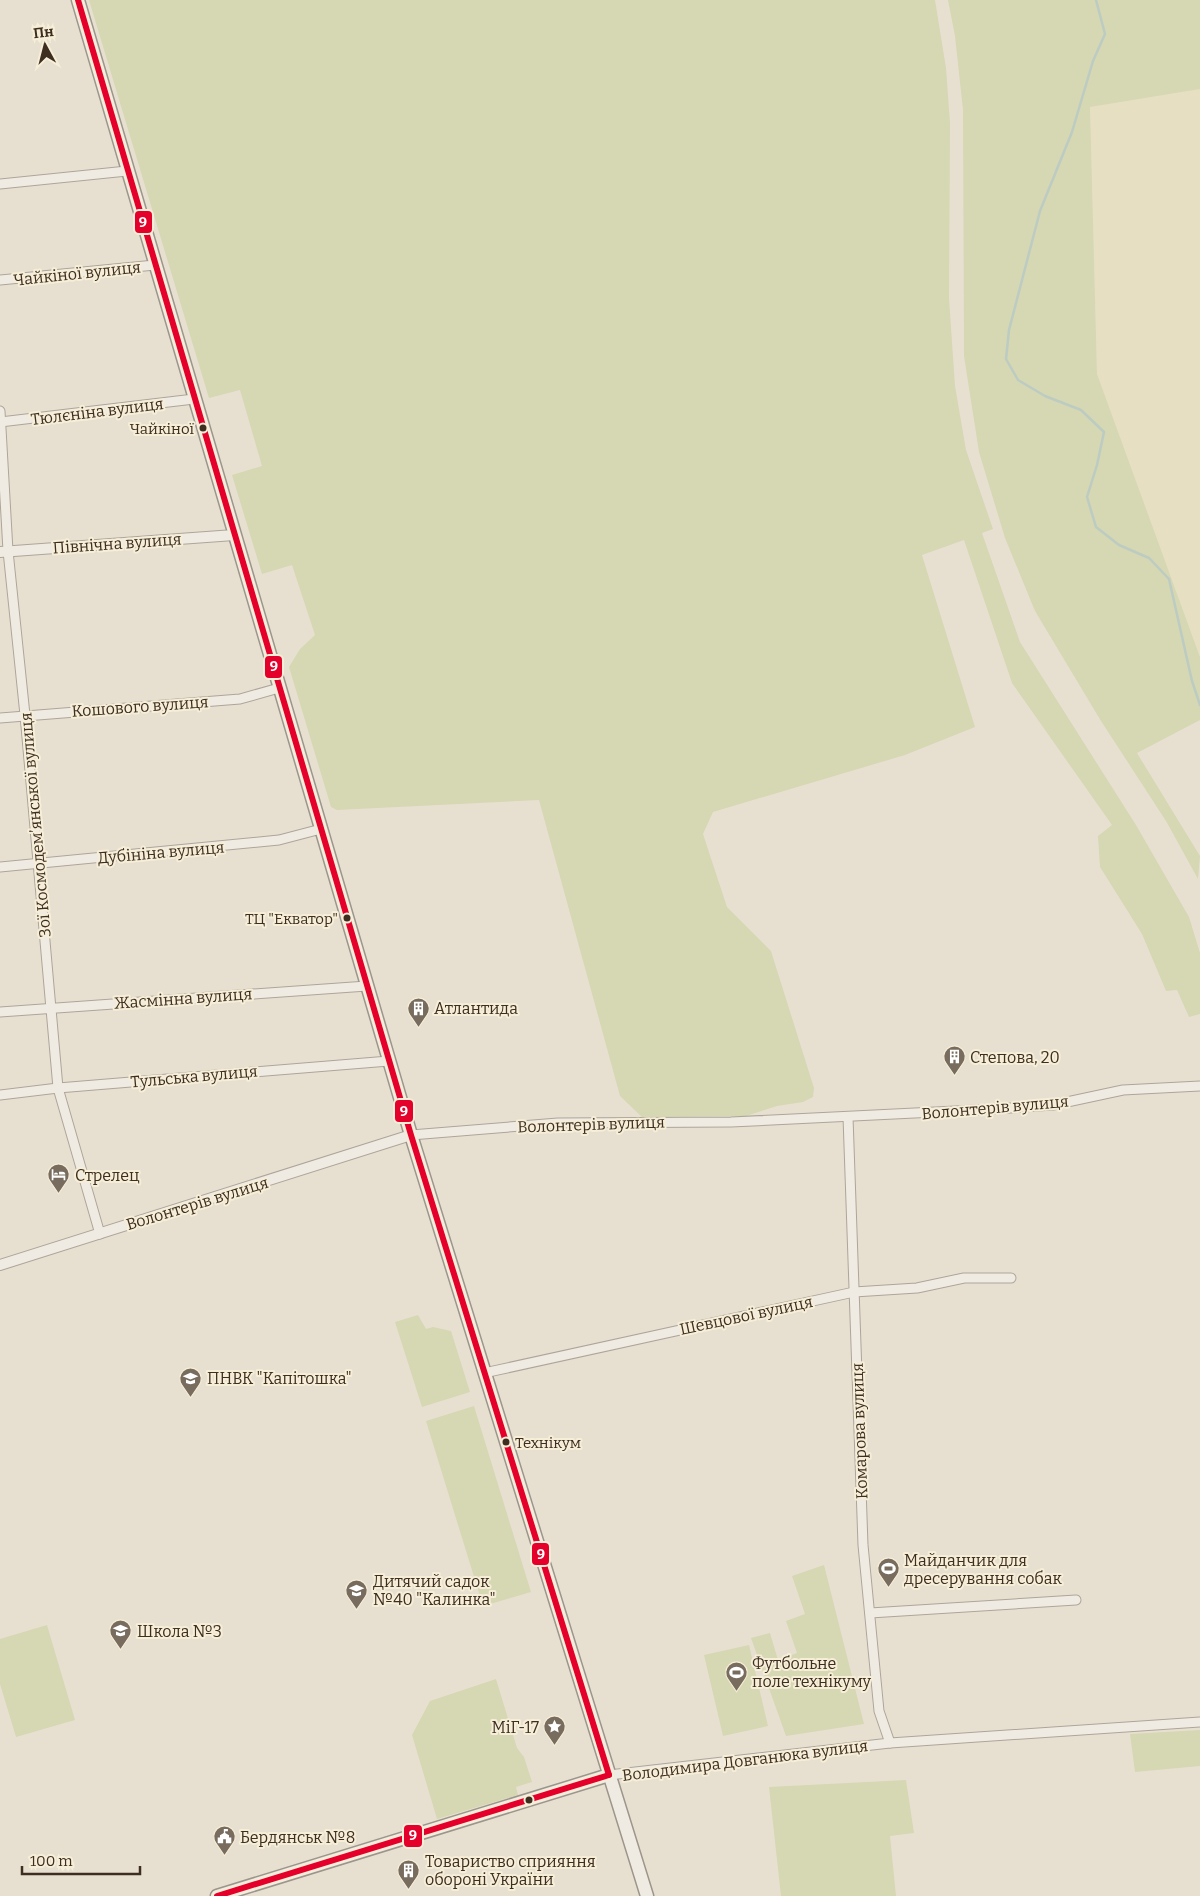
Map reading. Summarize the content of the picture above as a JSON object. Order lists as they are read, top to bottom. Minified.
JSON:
{"streets":{"main road":["Володимира Довганюка вулиця"],"street":["Чайкіної вулиця","Тюлєніна вулиця","Північна вулиця","Кошового вулиця","Зої Космодем’янської вулиця","Дубініна вулиця","Жасмінна вулиця","Тульська вулиця","Волонтерів вулиця","Шевцової вулиця","Комарова вулиця"]},"crossings":[["Тюлєніна вулиця","Зої Космодем’янської вулиця"],["Північна вулиця","Зої Космодем’янської вулиця"],["Кошового вулиця","Зої Космодем’янської вулиця"],["Зої Космодем’янської вулиця","Дубініна вулиця"],["Зої Космодем’янської вулиця","Жасмінна вулиця"],["Зої Космодем’янської вулиця","Тульська вулиця"],["Зої Космодем’янської вулиця","Волонтерів вулиця"],["Волонтерів вулиця","Комарова вулиця"],["Шевцової вулиця","Комарова вулиця"],["Комарова вулиця","Володимира Довганюка вулиця"]],"places":{"other":["Чайкіної","ТЦ \"Екватор\"","Технікум"],"building":["Атлантида","Степова, 20","Товариство сприяння обороні України"],"hotel":["Стрелец"],"school or university":["ПНВК \"Капітошка\"","Дитячий садок №40 \"Калинка\"","Школа №3"],"sports":["Майданчик для дресерування собак","Футбольне поле технікуму"],"place":["МіГ-17"],"public building":["Бердянськ №8"]},"lines":["transit line 9"],"scale_bar":"100 m","north":"top"}
